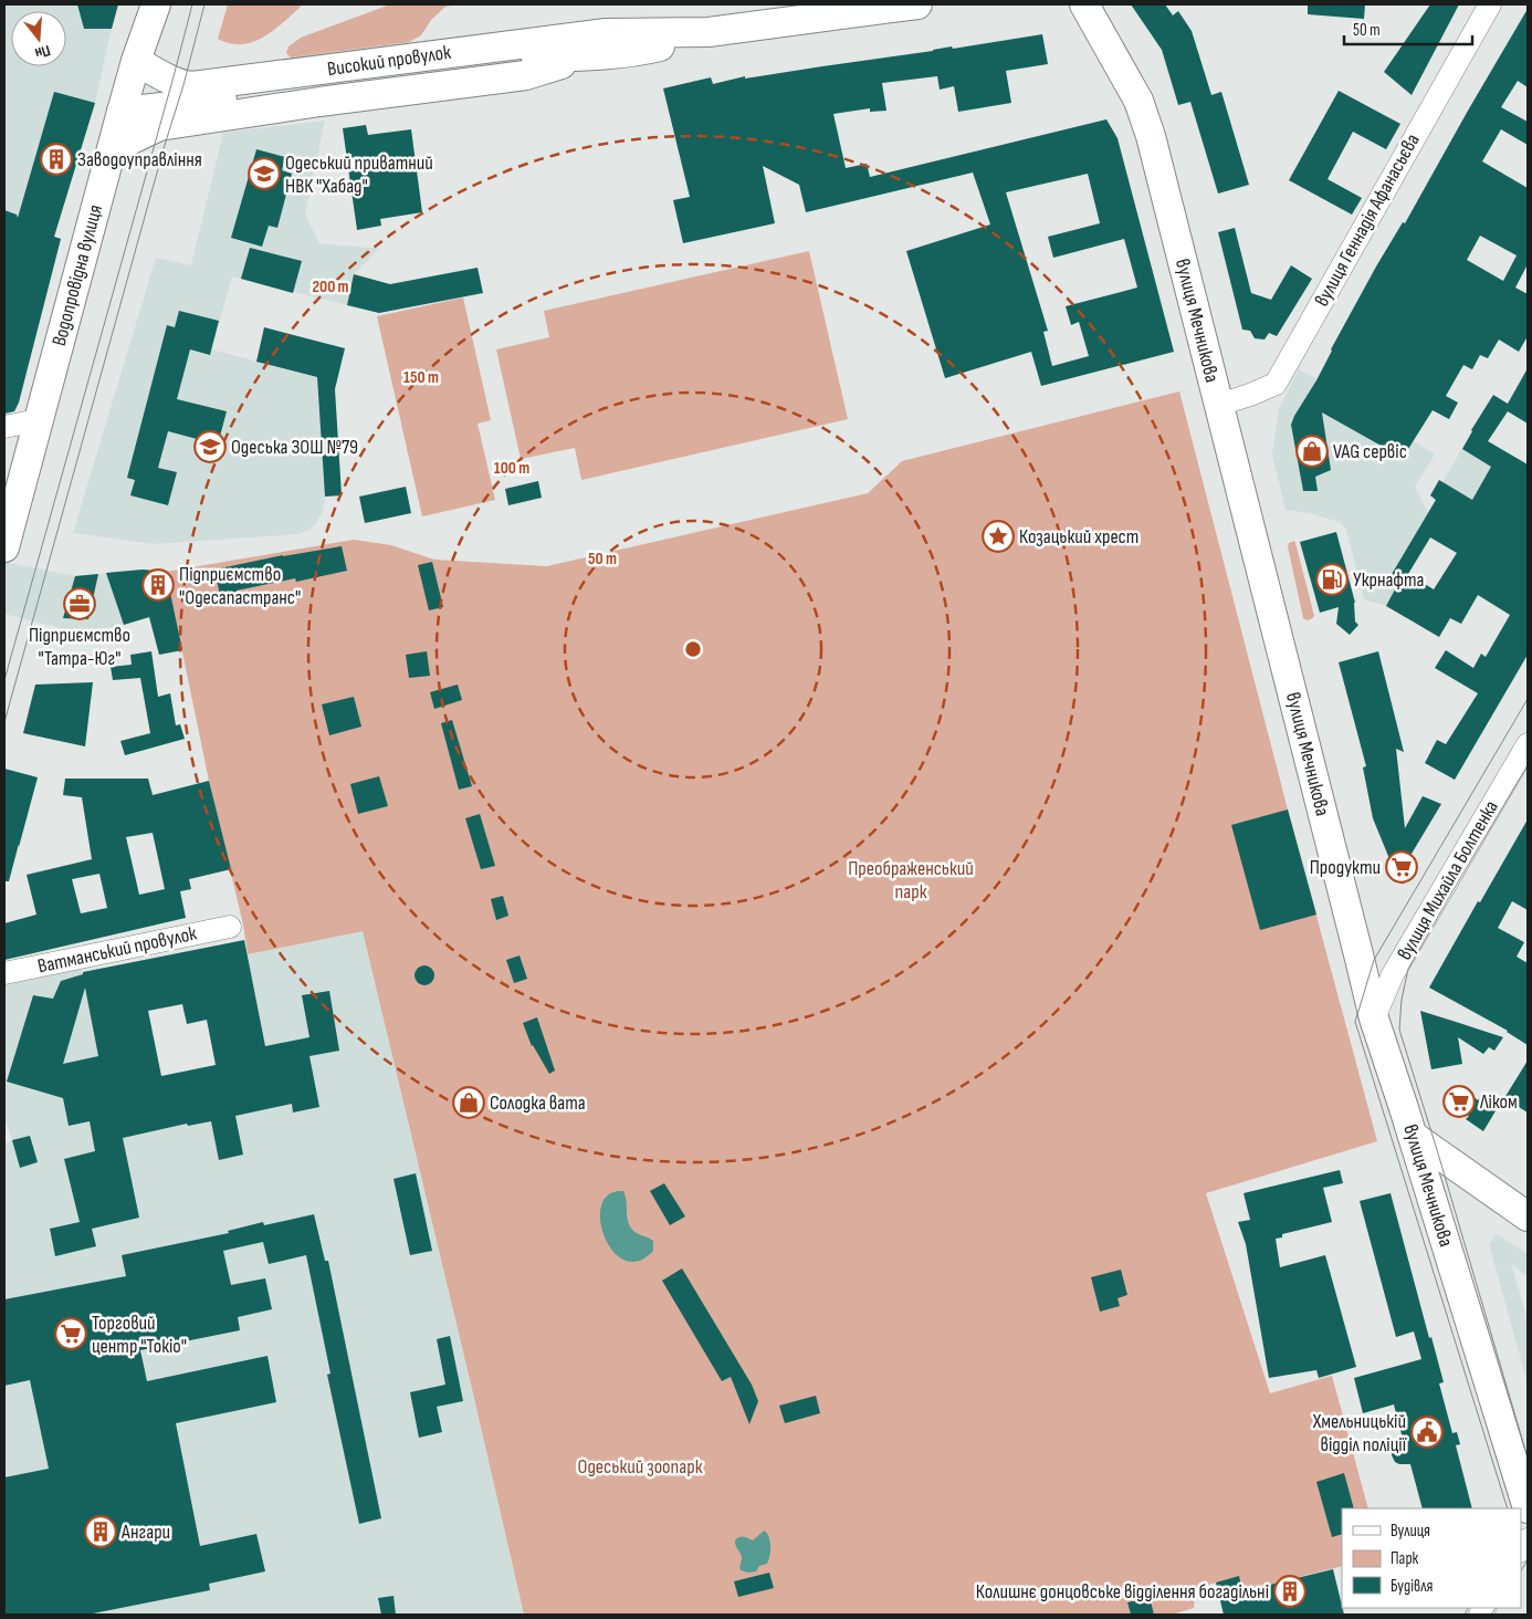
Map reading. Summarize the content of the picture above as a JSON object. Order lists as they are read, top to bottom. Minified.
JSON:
{"streets":{"main road":["Високий провулок","Водопровідна вулиця","вулиця Мечникова"],"street":["вулиця Геннадія Афанасьєва","вулиця Михайла Болтенка","Ватманський провулок"]},"crossings":[["Високий провулок","Водопровідна вулиця"],["вулиця Геннадія Афанасьєва","вулиця Мечникова"],["вулиця Мечникова","вулиця Михайла Болтенка"]],"parks":["Преображенський парк","Одеський зоопарк"],"places":{"building":["Заводоуправління","Підприємство \"Одесапастранс\"","Ангари","Колишнє донцовське відділення богадільні"],"school or university":["Одеський приватний НВК \"Хабад\"","Одеська ЗОШ №79"],"shop":["VAG сервіс","Солодка вата"],"place":["Козацький хрест"],"fuel station":["Укрнафта"],"office":["Підприємство \"Татра-Юг\""],"supermarket":["Продукти","Ліком","Торговий центр \"Токіо\""],"public building":["Хмельницькій відділ поліції"]},"legend":["Вулиця","Парк","Будівля"],"scale_bar":"50 m","north":"bottom","rings":["200 m","150 m","100 m","50 m"]}
